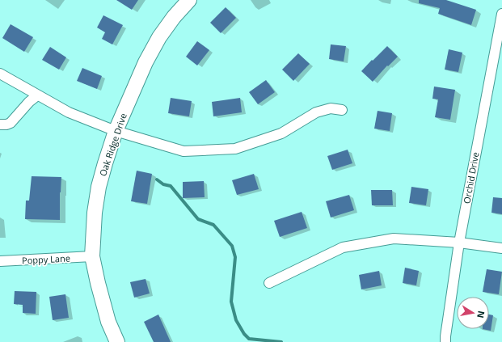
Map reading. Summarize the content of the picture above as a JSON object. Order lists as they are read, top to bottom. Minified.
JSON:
{"streets":{"street":["Oak Ridge Drive","Orchid Drive","Poppy Lane"]},"crossings":[["Oak Ridge Drive","Poppy Lane"]],"north":"right"}
